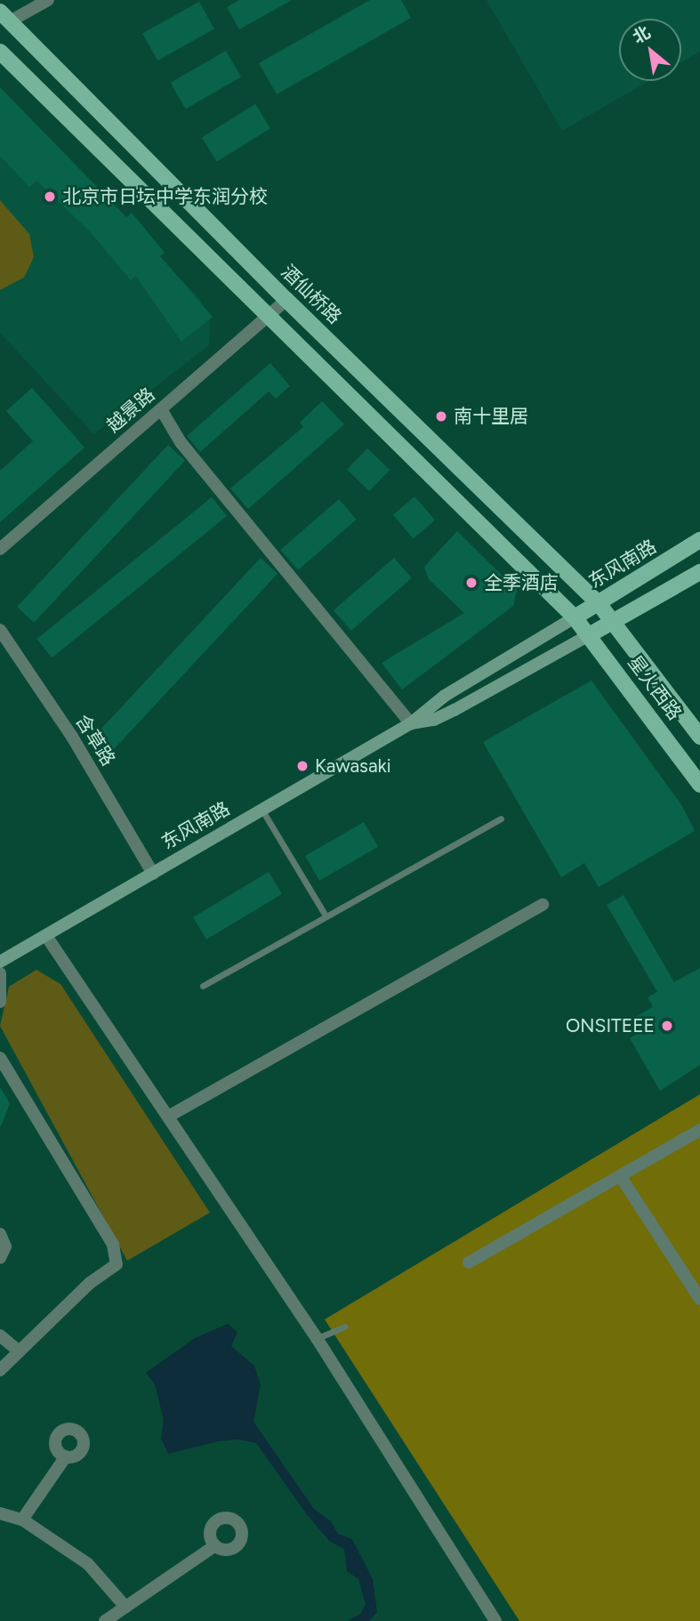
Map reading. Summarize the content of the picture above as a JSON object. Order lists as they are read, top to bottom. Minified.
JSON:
{"streets":{"main road":["酒仙桥路","东风南路","星火西路"],"street":["越景路","含草路"]},"crossings":[["酒仙桥路","越景路"],["酒仙桥路","东风南路"],["酒仙桥路","星火西路"],["东风南路","星火西路"],["东风南路","含草路"]],"places":["北京市日坛中学东润分校","南十里居","全季酒店","Kawasaki","ONSITEEE"],"north":"top left"}
